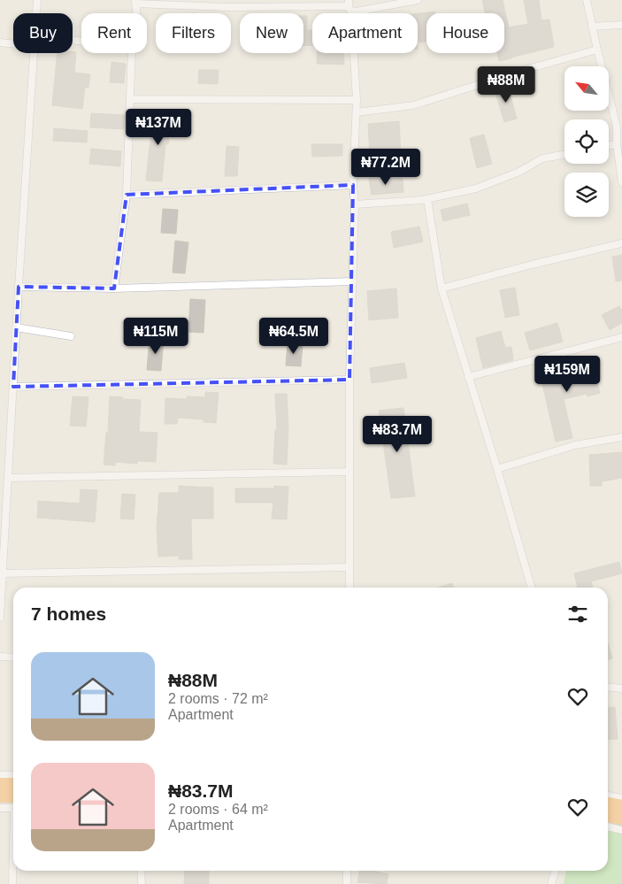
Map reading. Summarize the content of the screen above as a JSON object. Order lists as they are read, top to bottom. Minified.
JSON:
{"north":"top left","page":{"chip":["Buy","Rent","Filters","New","Apartment","House"],"price":["₦88M","₦137M","₦77.2M","₦115M","₦64.5M","₦159M","₦83.7M"],"heading":"7 homes","list":[{"name":"₦88M","note":"2 rooms · 72 m² · Apartment"},{"name":"₦83.7M","note":"2 rooms · 64 m² · Apartment"}]}}
